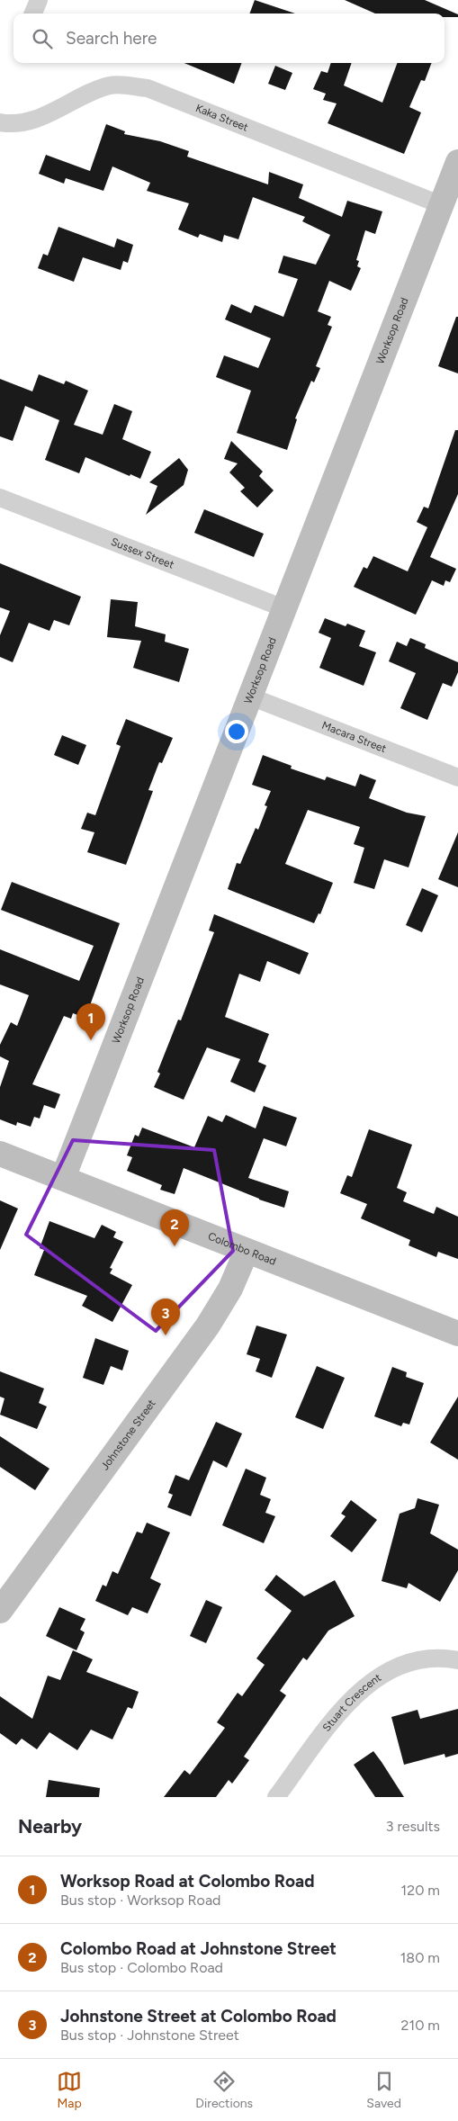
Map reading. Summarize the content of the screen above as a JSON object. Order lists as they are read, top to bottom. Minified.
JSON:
{"streets":{"street":["Kaka Street","Worksop Road","Sussex Street","Macara Street","Colombo Road","Johnstone Street","Stuart Crescent"]},"crossings":[["Kaka Street","Worksop Road"],["Worksop Road","Sussex Street"],["Worksop Road","Macara Street"],["Worksop Road","Colombo Road"],["Colombo Road","Johnstone Street"]],"page":{"search":"Search here","pins":["1","2","3"],"heading":["Nearby","3 results"],"list":[{"mark":"1","name":"Worksop Road at Colombo Road","note":"Bus stop · Worksop Road","value":"120 m"},{"mark":"2","name":"Colombo Road at Johnstone Street","note":"Bus stop · Colombo Road","value":"180 m"},{"mark":"3","name":"Johnstone Street at Colombo Road","note":"Bus stop · Johnstone Street","value":"210 m"}],"nav":["Map","Directions","Saved"]}}
